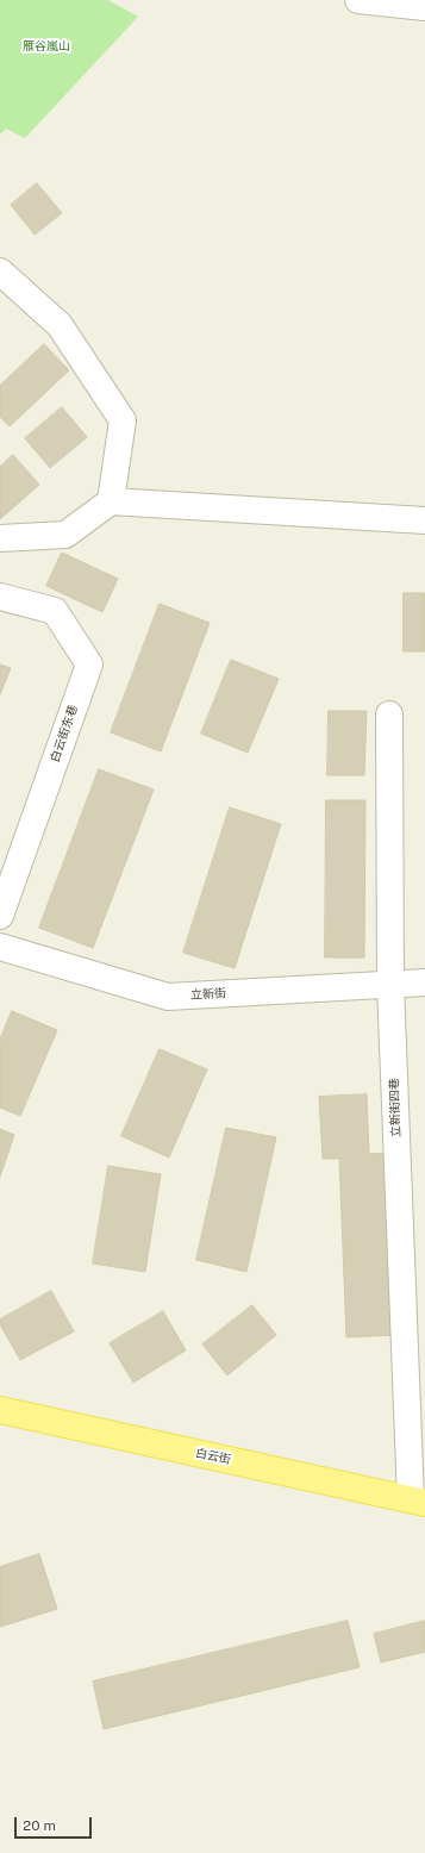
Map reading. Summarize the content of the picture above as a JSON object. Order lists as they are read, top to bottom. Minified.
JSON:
{"streets":{"main road":["白云街"],"street":["白云街东巷","立新街","立新街四巷"]},"crossings":[["立新街","立新街四巷"],["立新街四巷","白云街"]],"parks":["雁谷嵐山"],"scale_bar":"20 m"}
